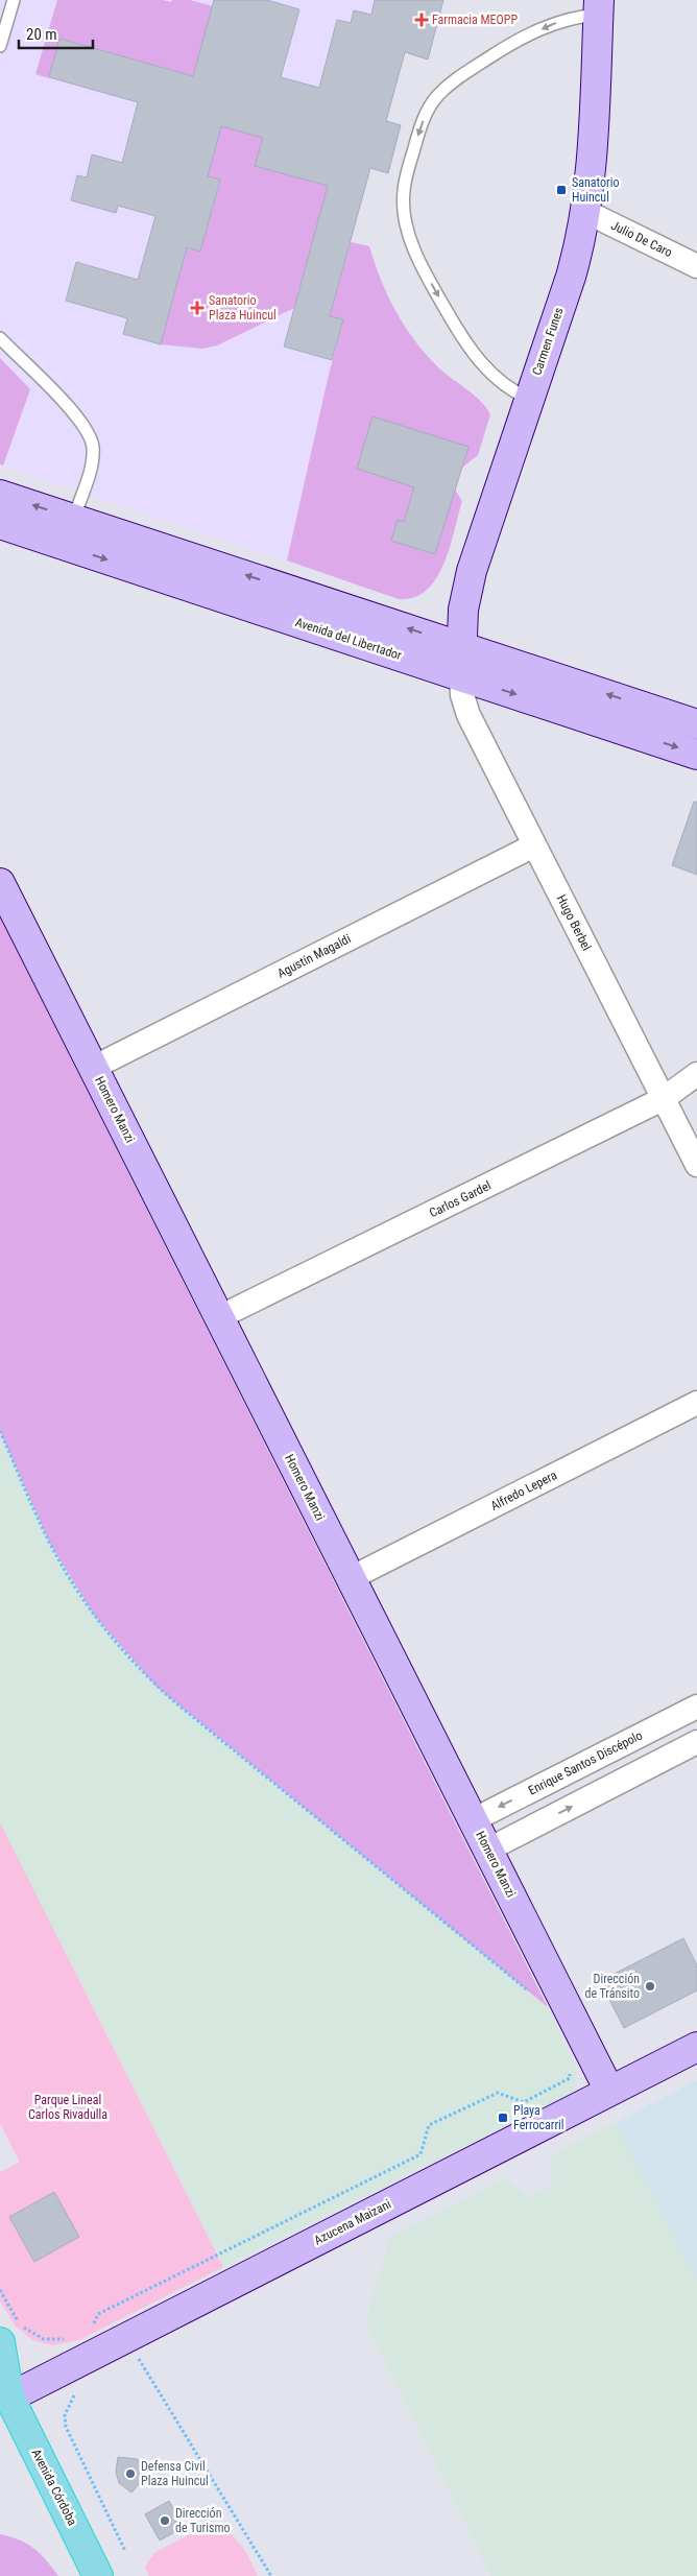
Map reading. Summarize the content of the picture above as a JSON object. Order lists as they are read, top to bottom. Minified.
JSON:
{"streets":{"highway":["Avenida Córdoba"],"main road":["Carmen Funes","Avenida del Libertador","Homero Manzi","Azucena Maizani"],"street":["Julio De Caro","Hugo Berbel","Agustín Magaldi","Carlos Gardel","Alfredo Lepera","Enrique Santos Discépolo"]},"crossings":[["Julio De Caro","Carmen Funes"],["Carmen Funes","Avenida del Libertador"],["Carmen Funes","Hugo Berbel"],["Avenida del Libertador","Hugo Berbel"],["Hugo Berbel","Agustín Magaldi"],["Hugo Berbel","Carlos Gardel"],["Agustín Magaldi","Homero Manzi"],["Homero Manzi","Carlos Gardel"],["Homero Manzi","Alfredo Lepera"],["Homero Manzi","Enrique Santos Discépolo"],["Homero Manzi","Azucena Maizani"],["Azucena Maizani","Avenida Córdoba"]],"parks":["Parque Lineal Carlos Rivadulla"],"places":{"health":["Farmacia MEOPP","Sanatorio Plaza Huincul"],"transit":["Sanatorio Huincul","Playa Ferrocarril"],"other":["Dirección de Tránsito","Defensa Civil Plaza Huincul","Dirección de Turismo"]},"scale_bar":"20 m"}
